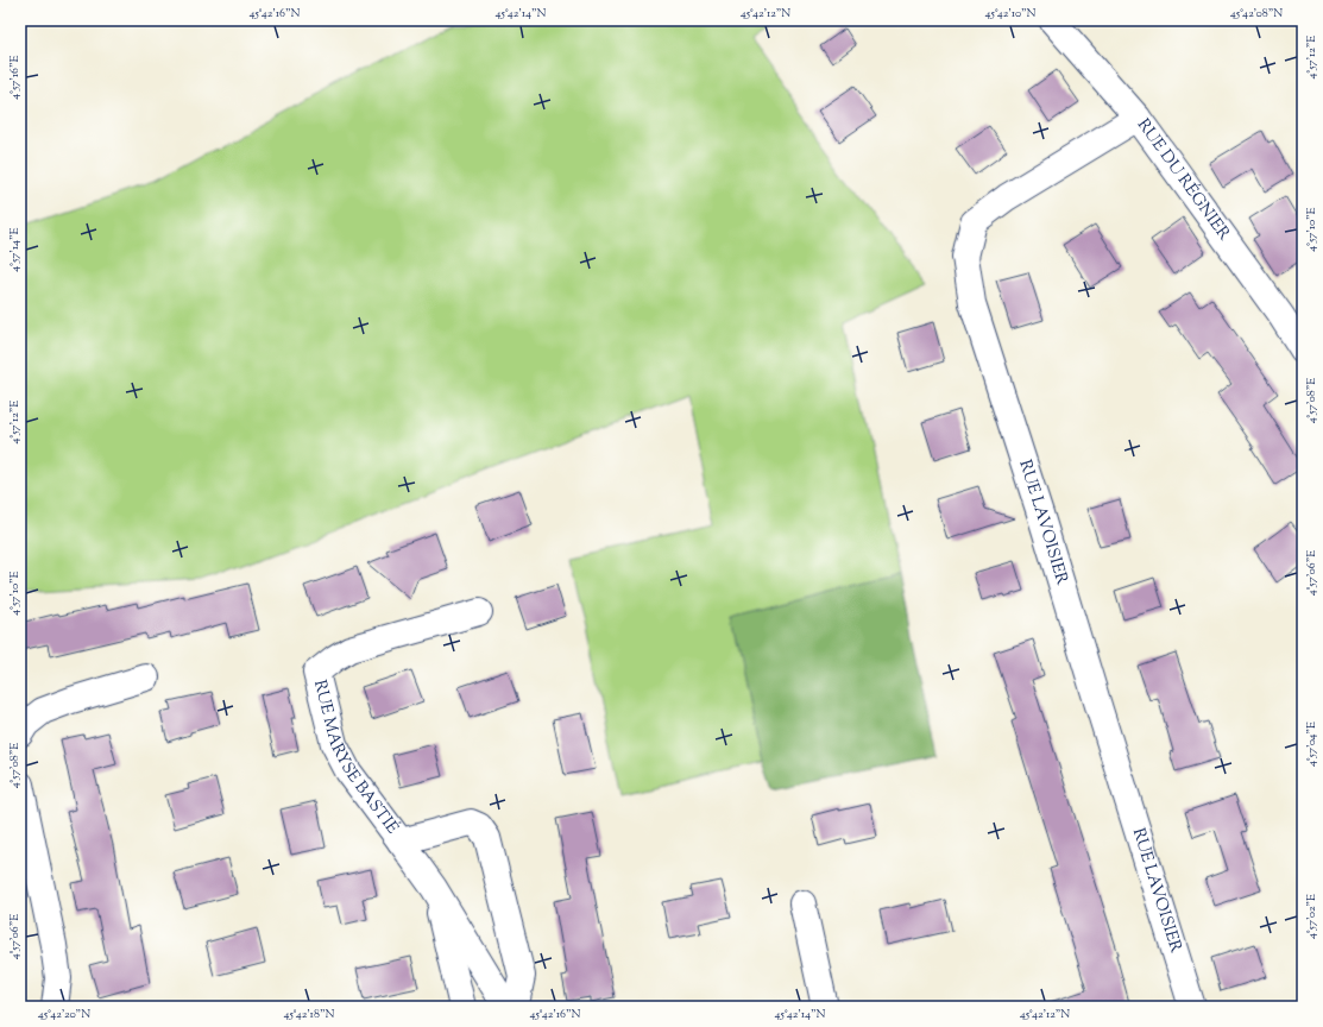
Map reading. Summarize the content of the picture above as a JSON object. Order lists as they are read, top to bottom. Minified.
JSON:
{"streets":{"street":["RUE DU RÉGNIER","RUE LAVOISIER","RUE MARYSE BASTIÉ"]},"crossings":[["RUE DU RÉGNIER","RUE LAVOISIER"]],"coordinates":["45°42'16\"N","45°42'14\"N","45°42'12\"N","45°42'10\"N","45°42'08\"N","4°57'12\"E","4°57'16\"E","4°57'10\"E","4°57'14\"E","4°57'08\"E","4°57'06\"E","4°57'04\"E","4°57'02\"E","45°42'20\"N","45°42'18\"N"]}
